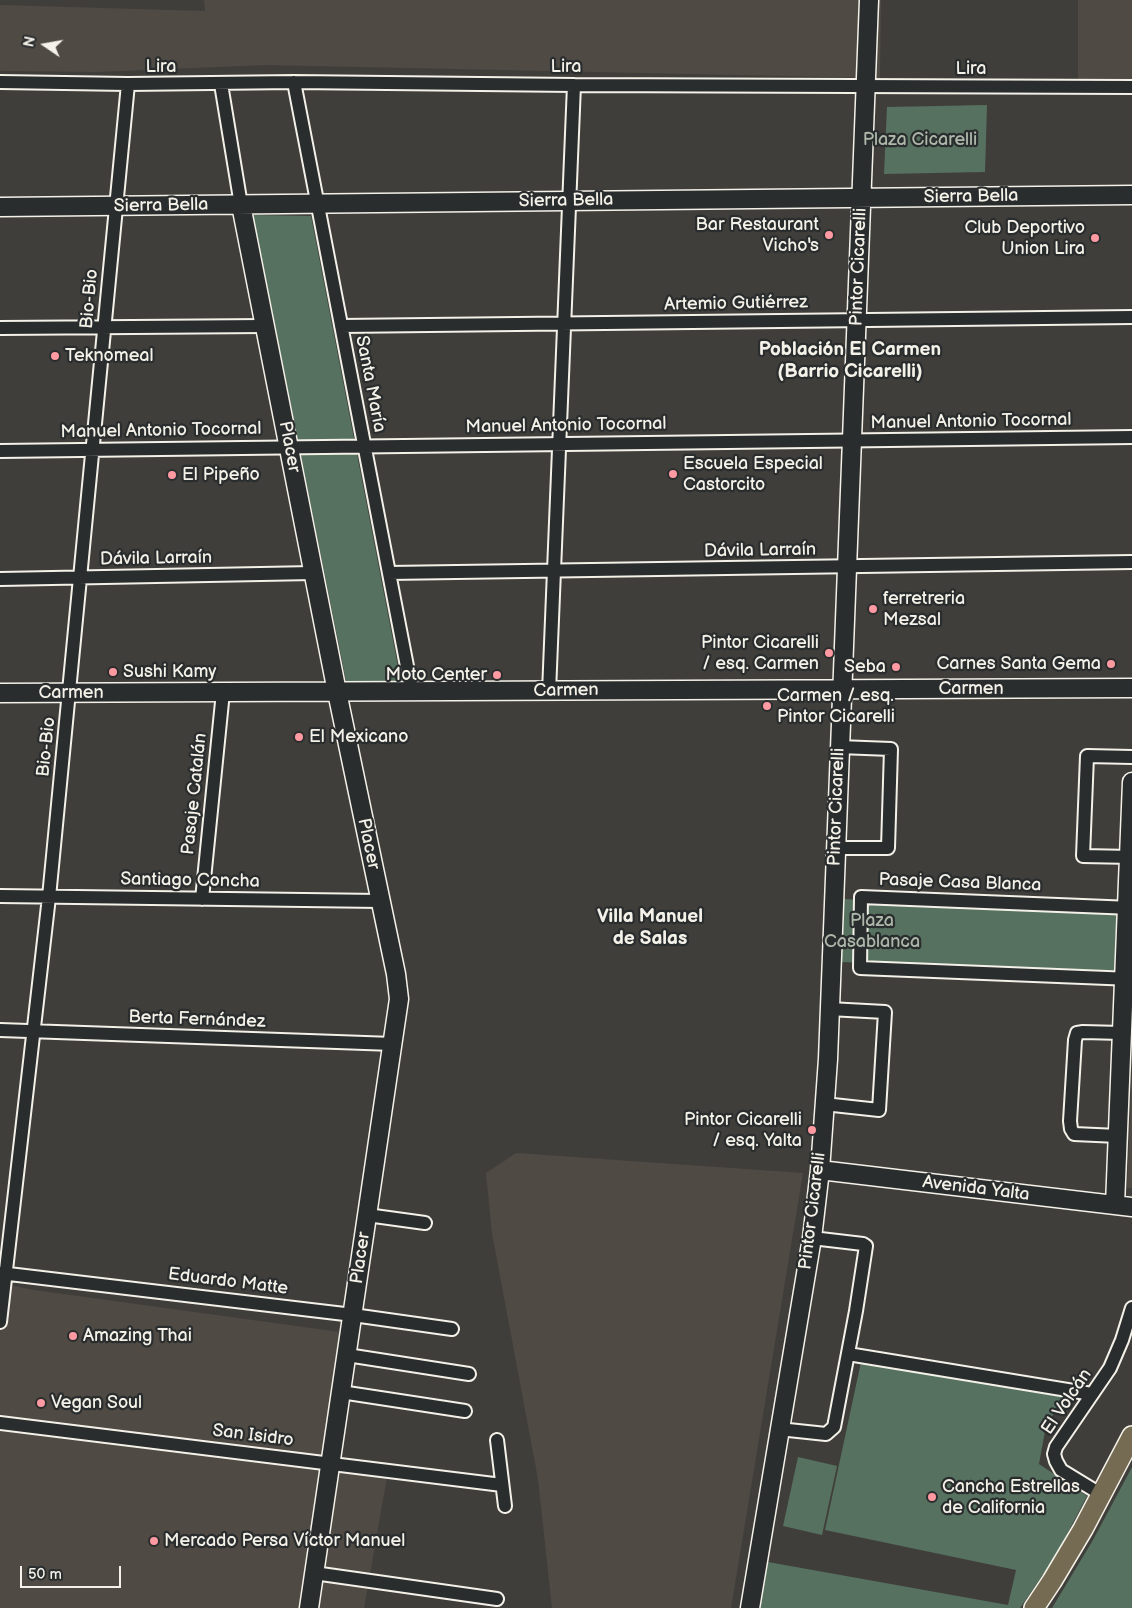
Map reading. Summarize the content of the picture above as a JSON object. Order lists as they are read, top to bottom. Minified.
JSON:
{"streets":{"street":["Lira","Sierra Bella","Pintor Cicarelli","Bio-Bio","Artemio Gutiérrez","Santa María","Manuel Antonio Tocornal","Placer","Dávila Larraín","Carmen","Pasaje Catalán","Santiago Concha","Pasaje Casa Blanca","Berta Fernández","Avenida Yalta","Eduardo Matte","El Volcán","San Isidro"]},"crossings":[["Lira","Pintor Cicarelli"],["Lira","Bio-Bio"],["Lira","Santa María"],["Lira","Placer"],["Sierra Bella","Pintor Cicarelli"],["Sierra Bella","Bio-Bio"],["Sierra Bella","Santa María"],["Sierra Bella","Placer"],["Pintor Cicarelli","Artemio Gutiérrez"],["Pintor Cicarelli","Manuel Antonio Tocornal"],["Pintor Cicarelli","Dávila Larraín"],["Pintor Cicarelli","Carmen"],["Pintor Cicarelli","Avenida Yalta"],["Bio-Bio","Manuel Antonio Tocornal"],["Bio-Bio","Dávila Larraín"],["Bio-Bio","Carmen"],["Bio-Bio","Santiago Concha"],["Bio-Bio","Berta Fernández"],["Bio-Bio","Eduardo Matte"],["Artemio Gutiérrez","Santa María"],["Santa María","Manuel Antonio Tocornal"],["Santa María","Dávila Larraín"],["Santa María","Carmen"],["Manuel Antonio Tocornal","Placer"],["Placer","Dávila Larraín"],["Placer","Carmen"],["Placer","Santiago Concha"],["Placer","Berta Fernández"],["Placer","Eduardo Matte"],["Placer","San Isidro"],["Carmen","Pasaje Catalán"],["Pasaje Catalán","Santiago Concha"]],"districts":["Población El Carmen (Barrio Cicarelli)","Villa Manuel de Salas"],"parks":["Plaza Cicarelli","Plaza Casablanca"],"places":["Bar Restaurant Vicho's","Club Deportivo Union Lira","Teknomeal","Escuela Especial Castorcito","El Pipeño","ferretreria Mezsal","Pintor Cicarelli / esq. Carmen","Carnes Santa Gema","Seba","Sushi Kamy","Moto Center","Carmen / esq. Pintor Cicarelli","El Mexicano","Pintor Cicarelli / esq. Yalta","Amazing Thai","Vegan Soul","Cancha Estrellas de California","Mercado Persa Víctor Manuel"],"scale_bar":"50 m","north":"left"}
